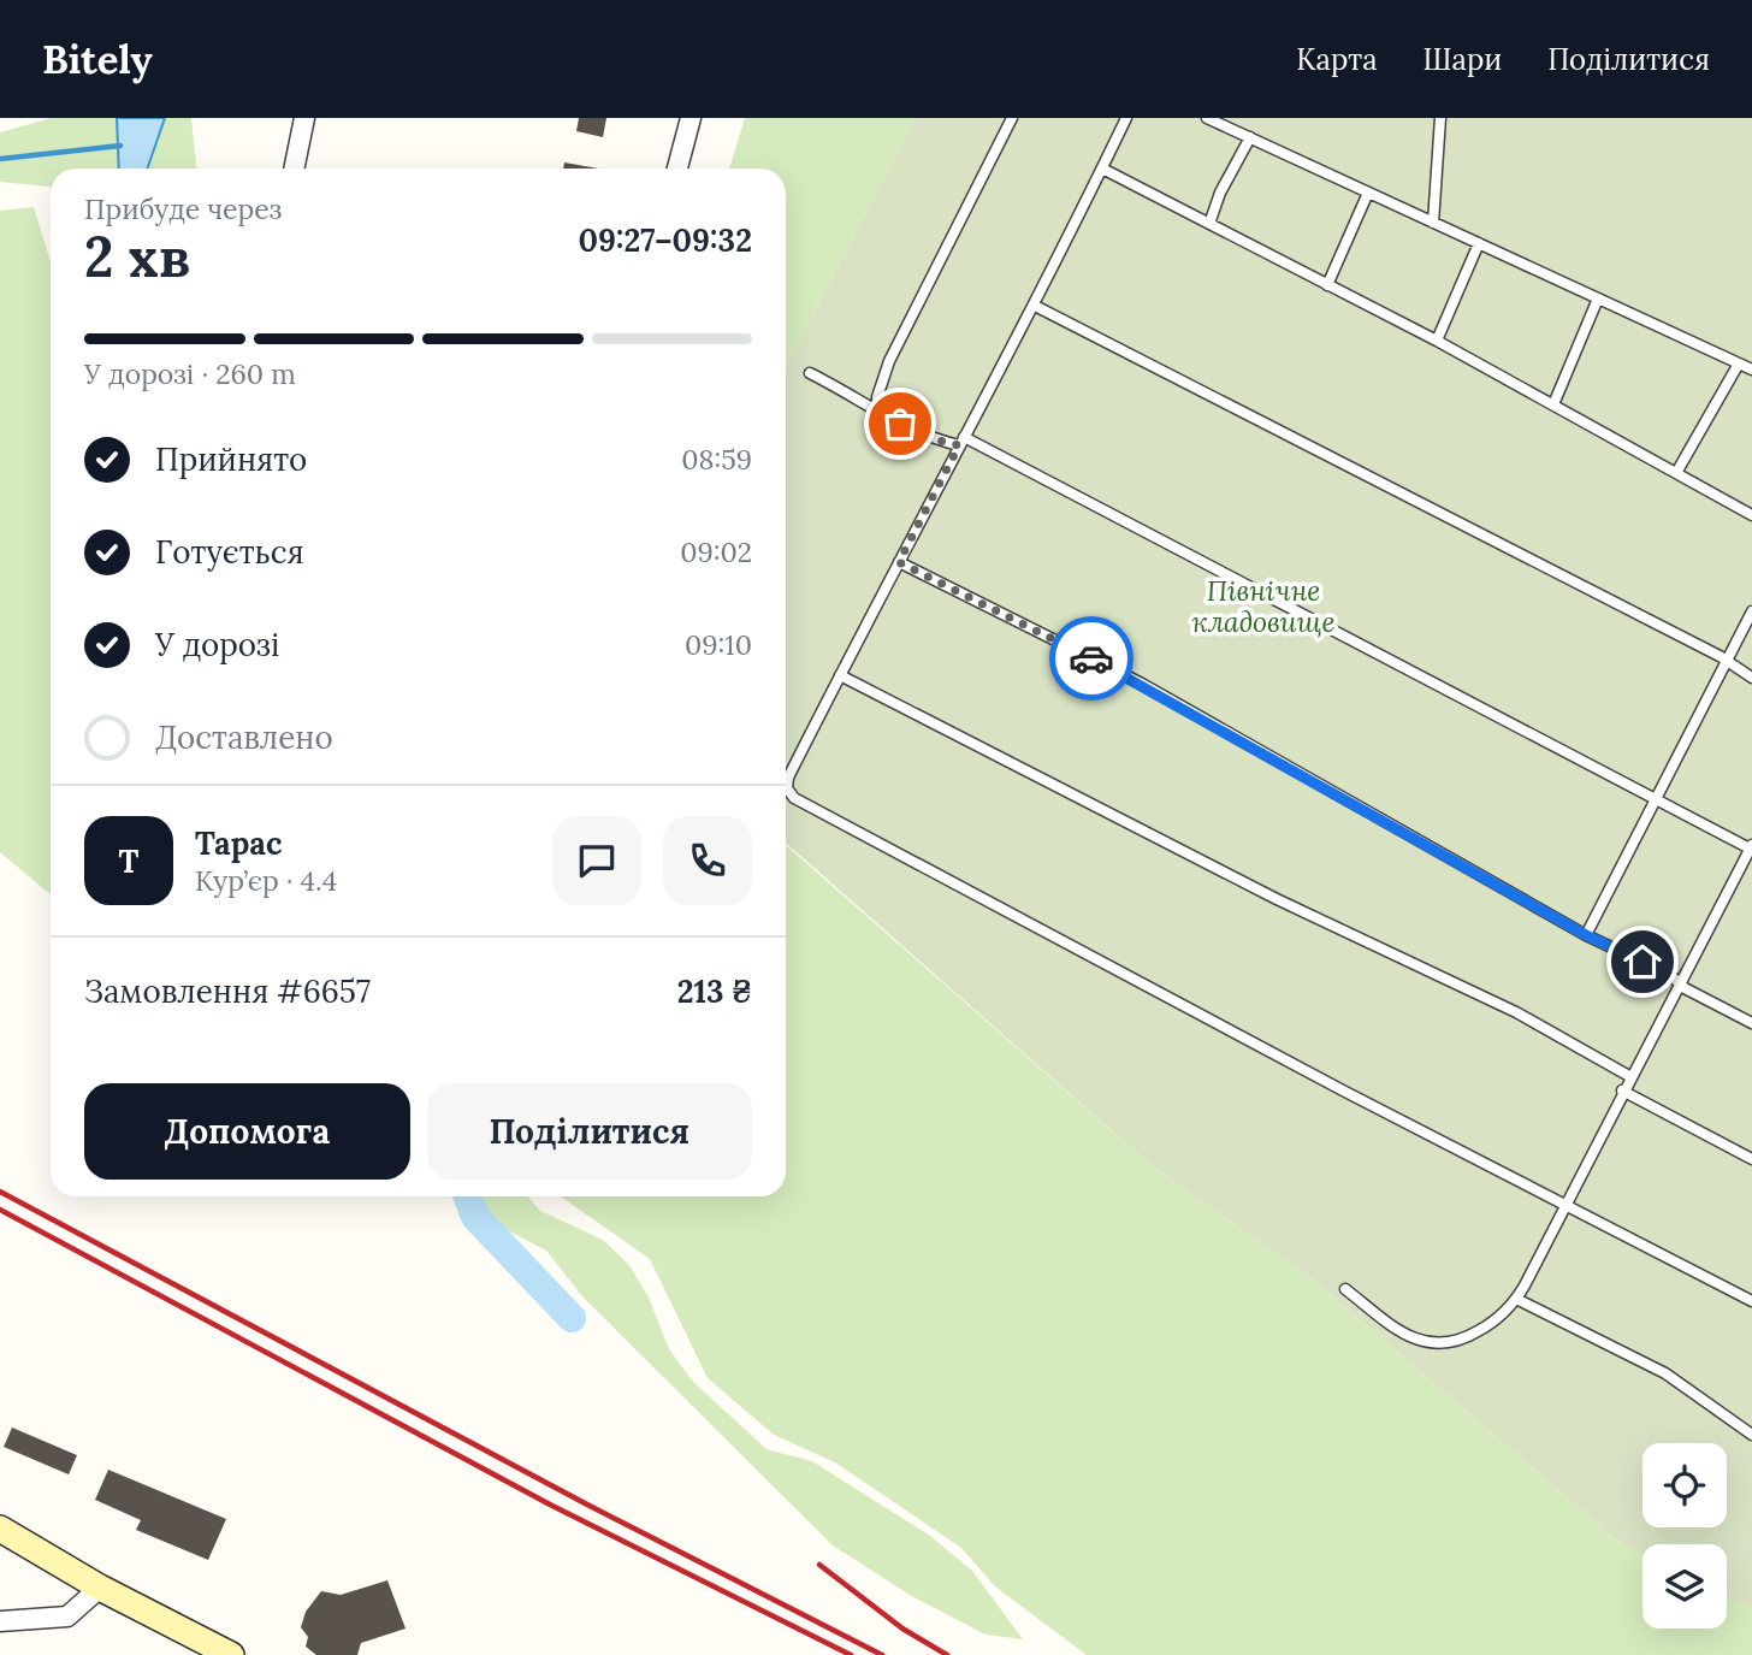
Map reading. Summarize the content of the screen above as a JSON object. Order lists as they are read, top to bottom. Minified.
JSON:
{"parks":["Північне кладовище"],"page":{"header":"Bitely","nav":["Карта","Шари","Поділитися"],"heading":["2 хв","Прибуде через","09:27–09:32"],"panel":["Тарас","Кур’єр · 4.4","Замовлення #6657","213 ₴"],"bar":"У дорозі · 260 m","list":[["Прийнято","08:59"],["Готується","09:02"],["У дорозі","09:10"],"Доставлено"],"round":"Т","buttons":["Допомога","Поділитися"]}}
